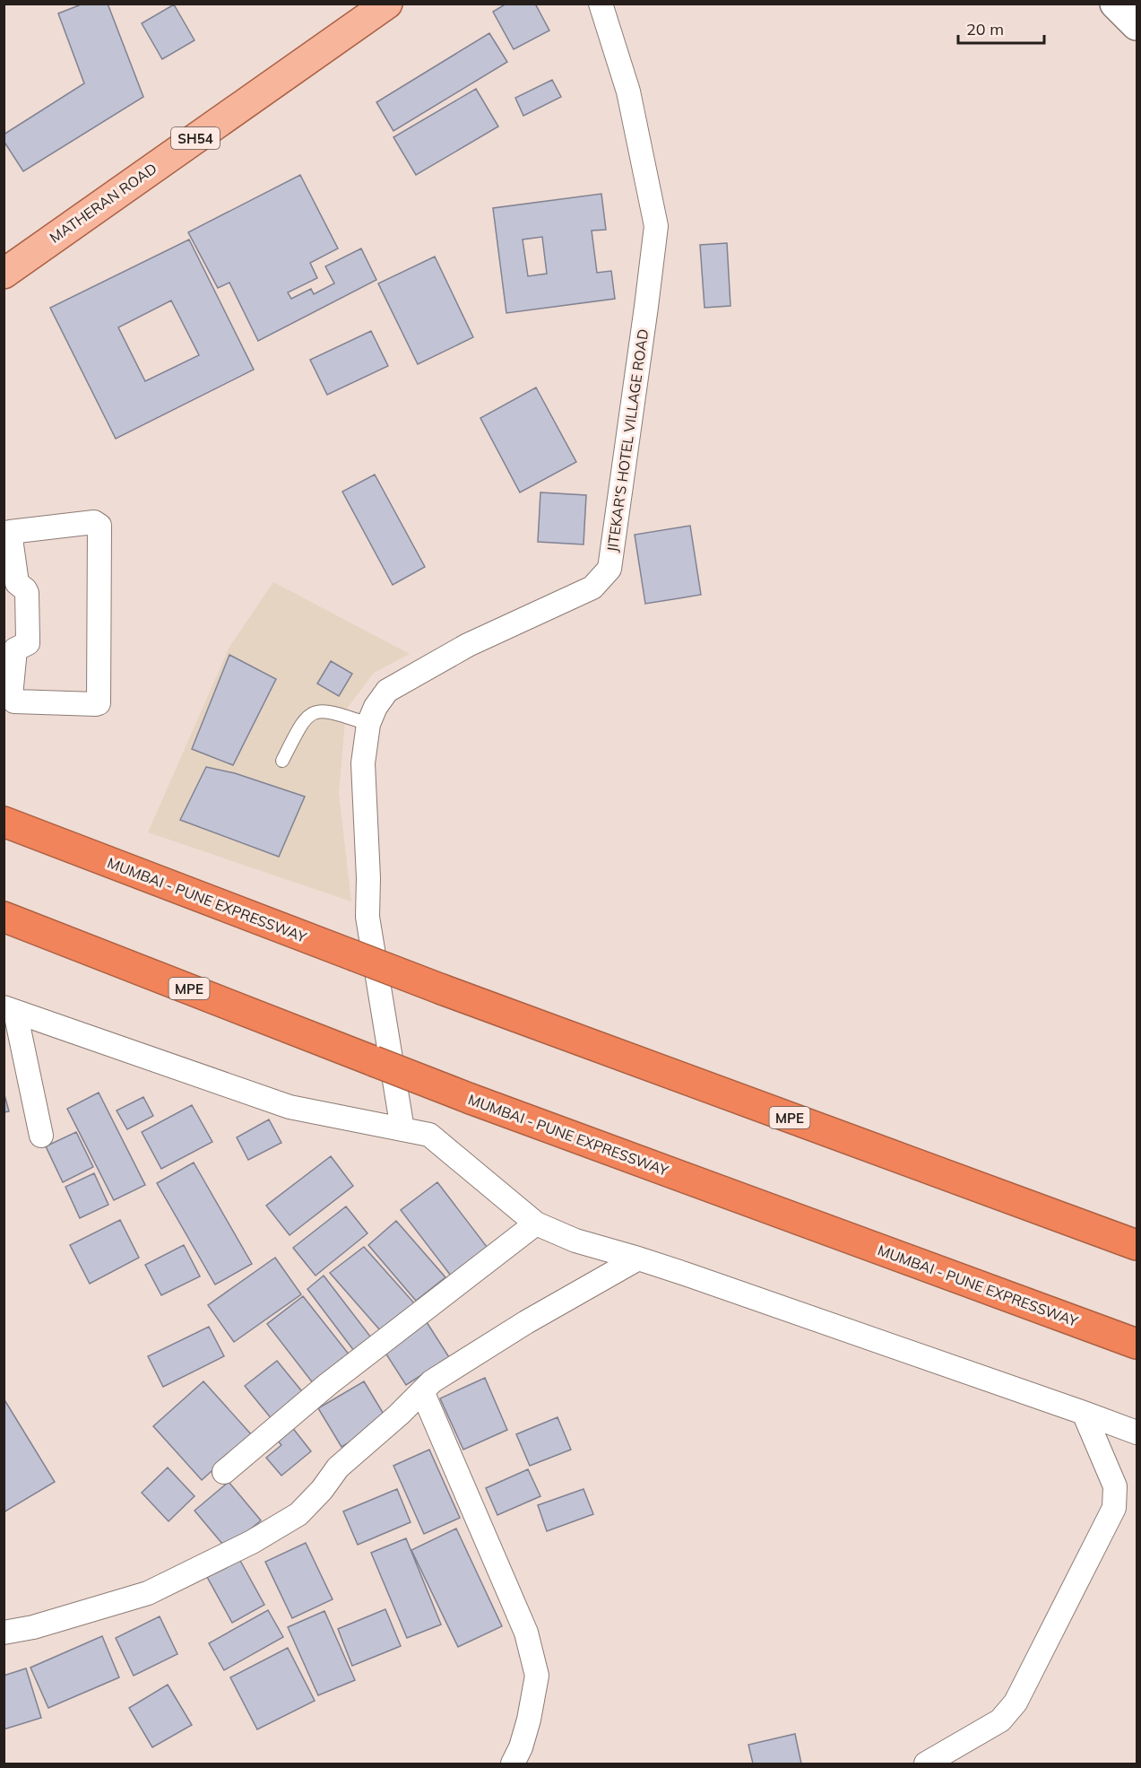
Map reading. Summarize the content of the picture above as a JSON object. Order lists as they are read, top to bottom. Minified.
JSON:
{"streets":{"highway":["MUMBAI - PUNE EXPRESSWAY","MPE"],"main road":["SH54","MATHERAN ROAD"],"street":["JITEKAR'S HOTEL VILLAGE ROAD"]},"scale_bar":"20 m"}
